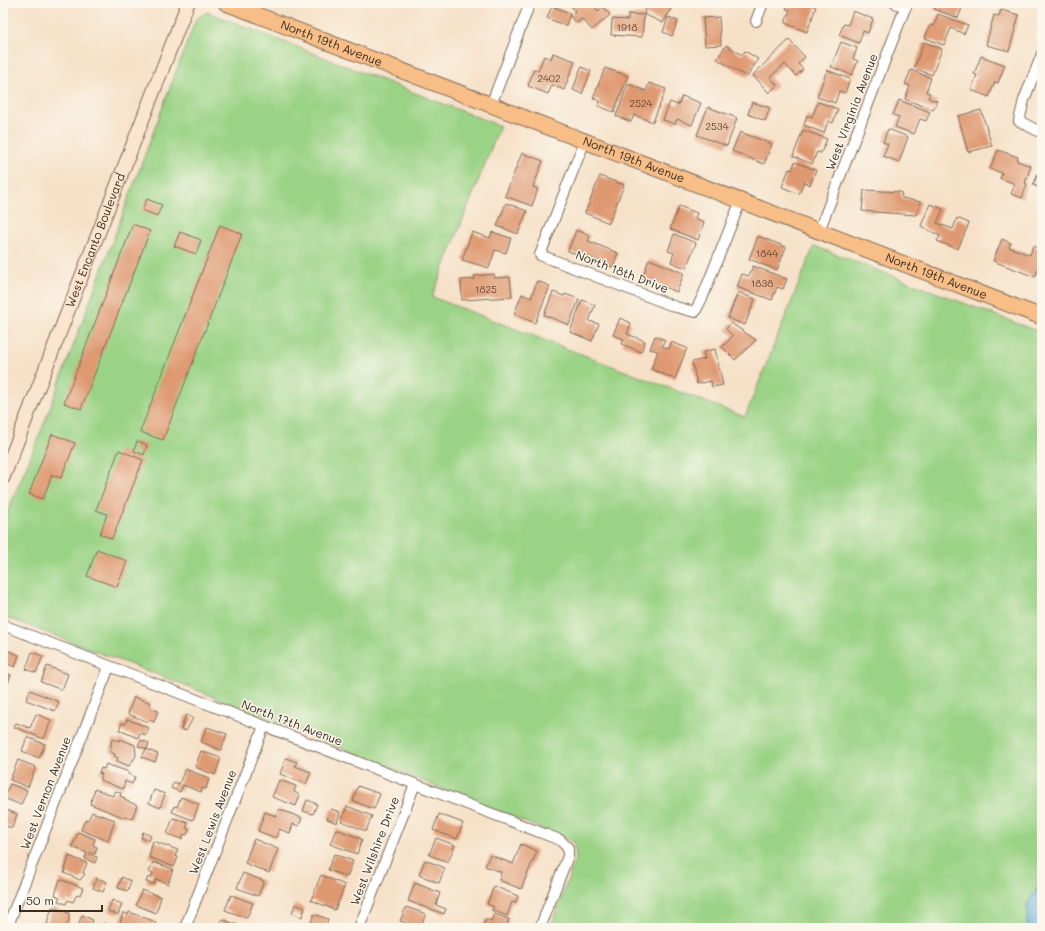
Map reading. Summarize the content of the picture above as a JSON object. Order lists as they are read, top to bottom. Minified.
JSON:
{"streets":{"main road":["North 19th Avenue"],"street":["West Virginia Avenue","West Encanto Boulevard","North 18th Drive","North 17th Avenue","West Vernon Avenue","West Lewis Avenue","West Wilshire Drive"]},"crossings":[["North 19th Avenue","West Virginia Avenue"],["North 19th Avenue","North 18th Drive"],["North 17th Avenue","West Vernon Avenue"],["North 17th Avenue","West Lewis Avenue"],["North 17th Avenue","West Wilshire Drive"]],"house_numbers":["1918","2402","2524","2534","1844","1838","1825"],"scale_bar":"50 m"}
